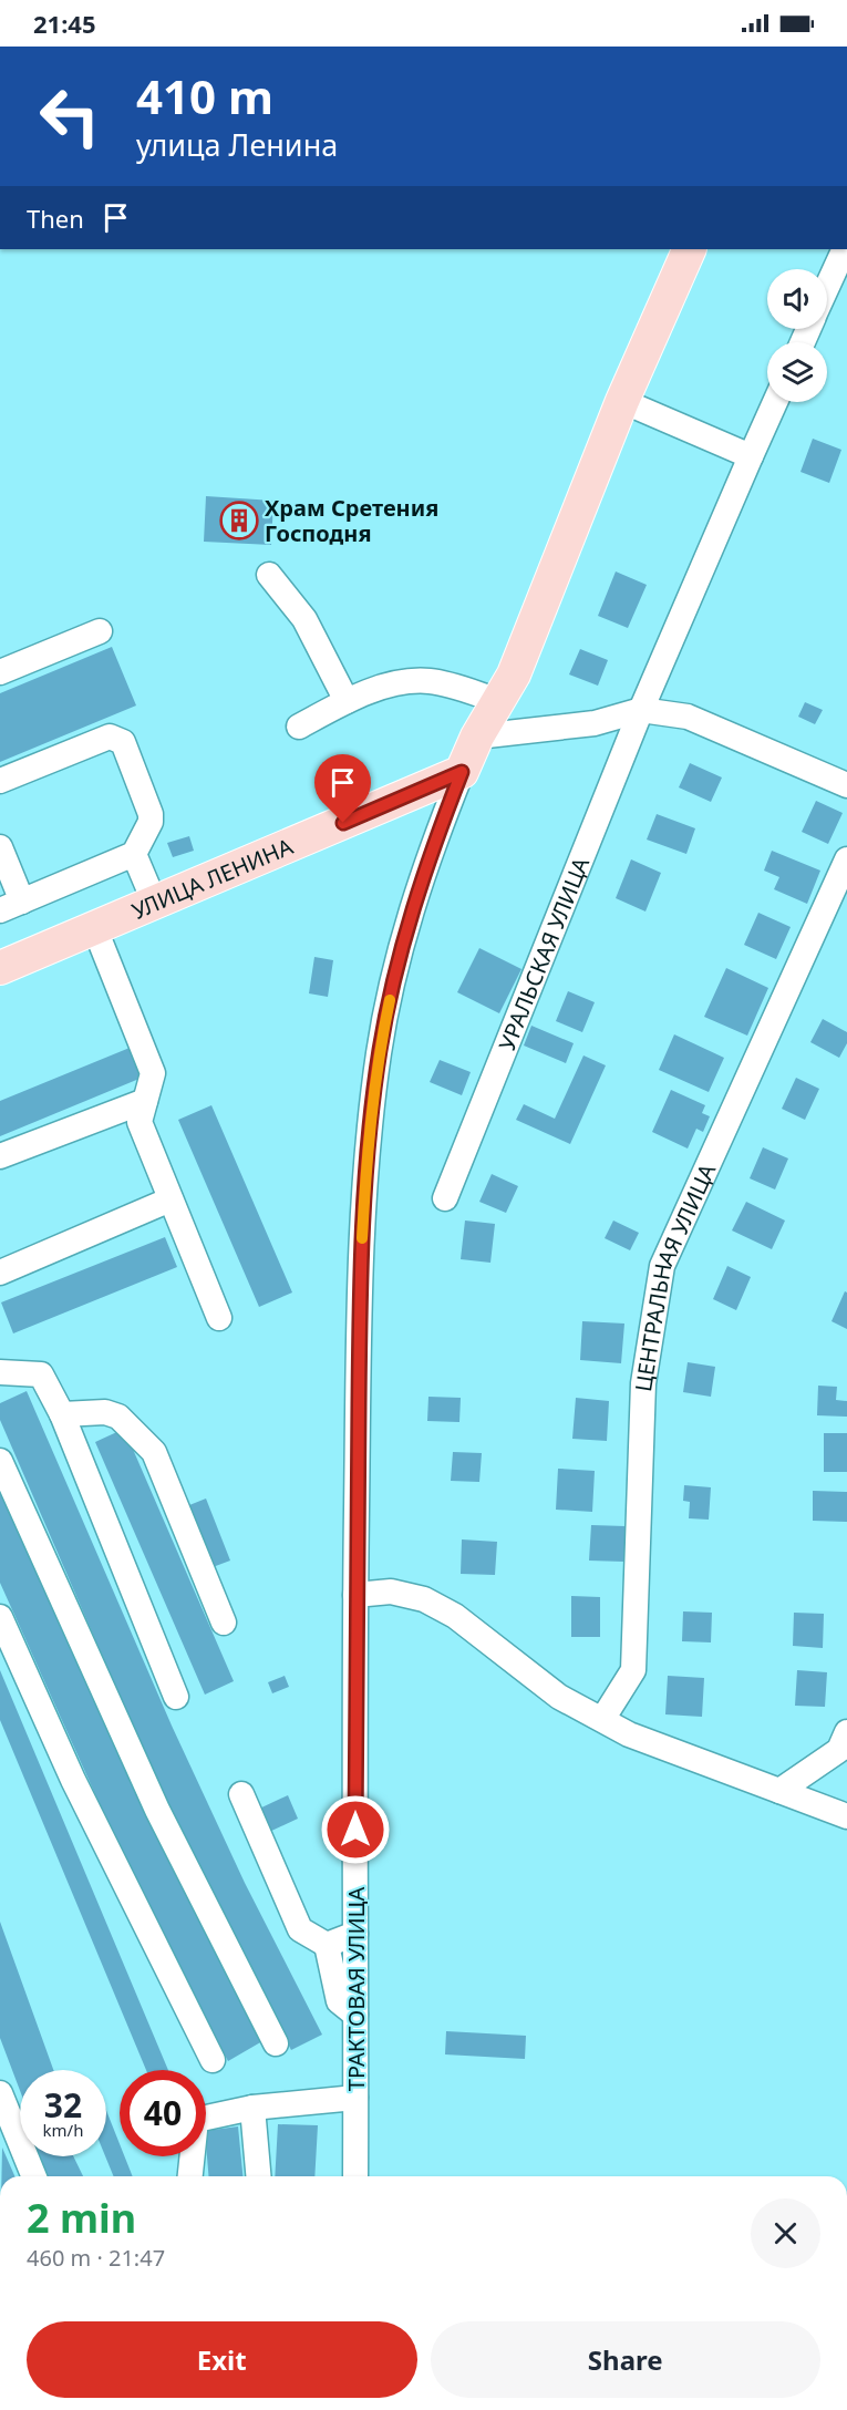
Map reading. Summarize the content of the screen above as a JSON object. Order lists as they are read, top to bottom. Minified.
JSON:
{"streets":{"main road":["УЛИЦА ЛЕНИНА"],"street":["УРАЛЬСКАЯ УЛИЦА","ЦЕНТРАЛЬНАЯ УЛИЦА","ТРАКТОВАЯ УЛИЦА"]},"crossings":[["УЛИЦА ЛЕНИНА","ТРАКТОВАЯ УЛИЦА"]],"places":{"building":["Храм Сретения Господня"]},"page":{"status":"21:45","turn":["410 m","улица Ленина"],"then":"Then","speed":"32 km/h","limit":"40","heading":["2 min","460 m · 21:47"],"buttons":["Exit","Share"]}}
